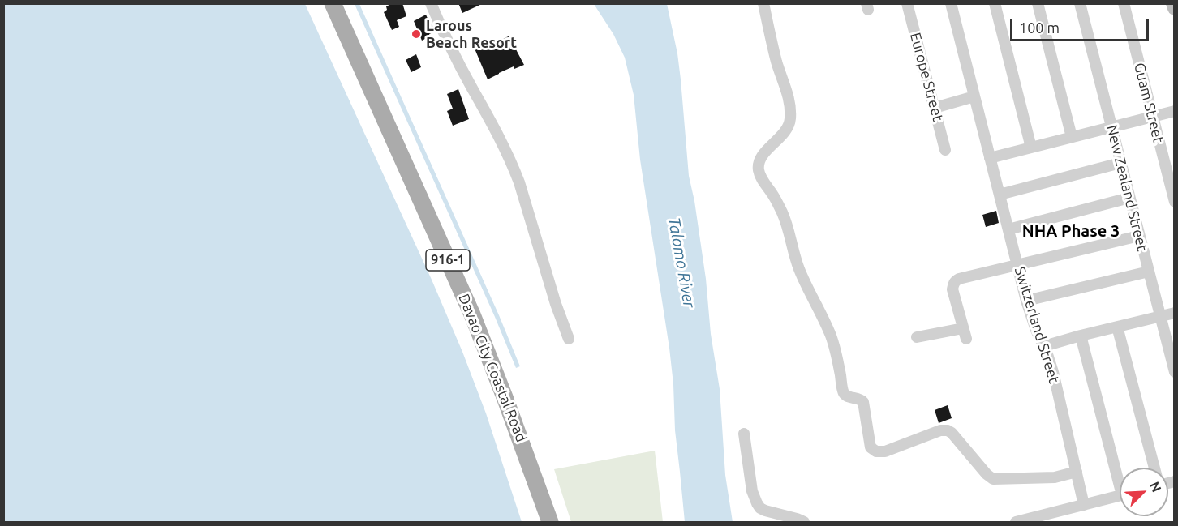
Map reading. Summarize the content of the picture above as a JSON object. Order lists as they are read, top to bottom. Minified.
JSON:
{"streets":{"main road":["916-1","Davao City Coastal Road"],"street":["Europe Street","Guam Street","New Zealand Street","Switzerland Street"]},"districts":["NHA Phase 3"],"water":["Talomo River"],"places":["Larous Beach Resort"],"scale_bar":"100 m","north":"top right"}
